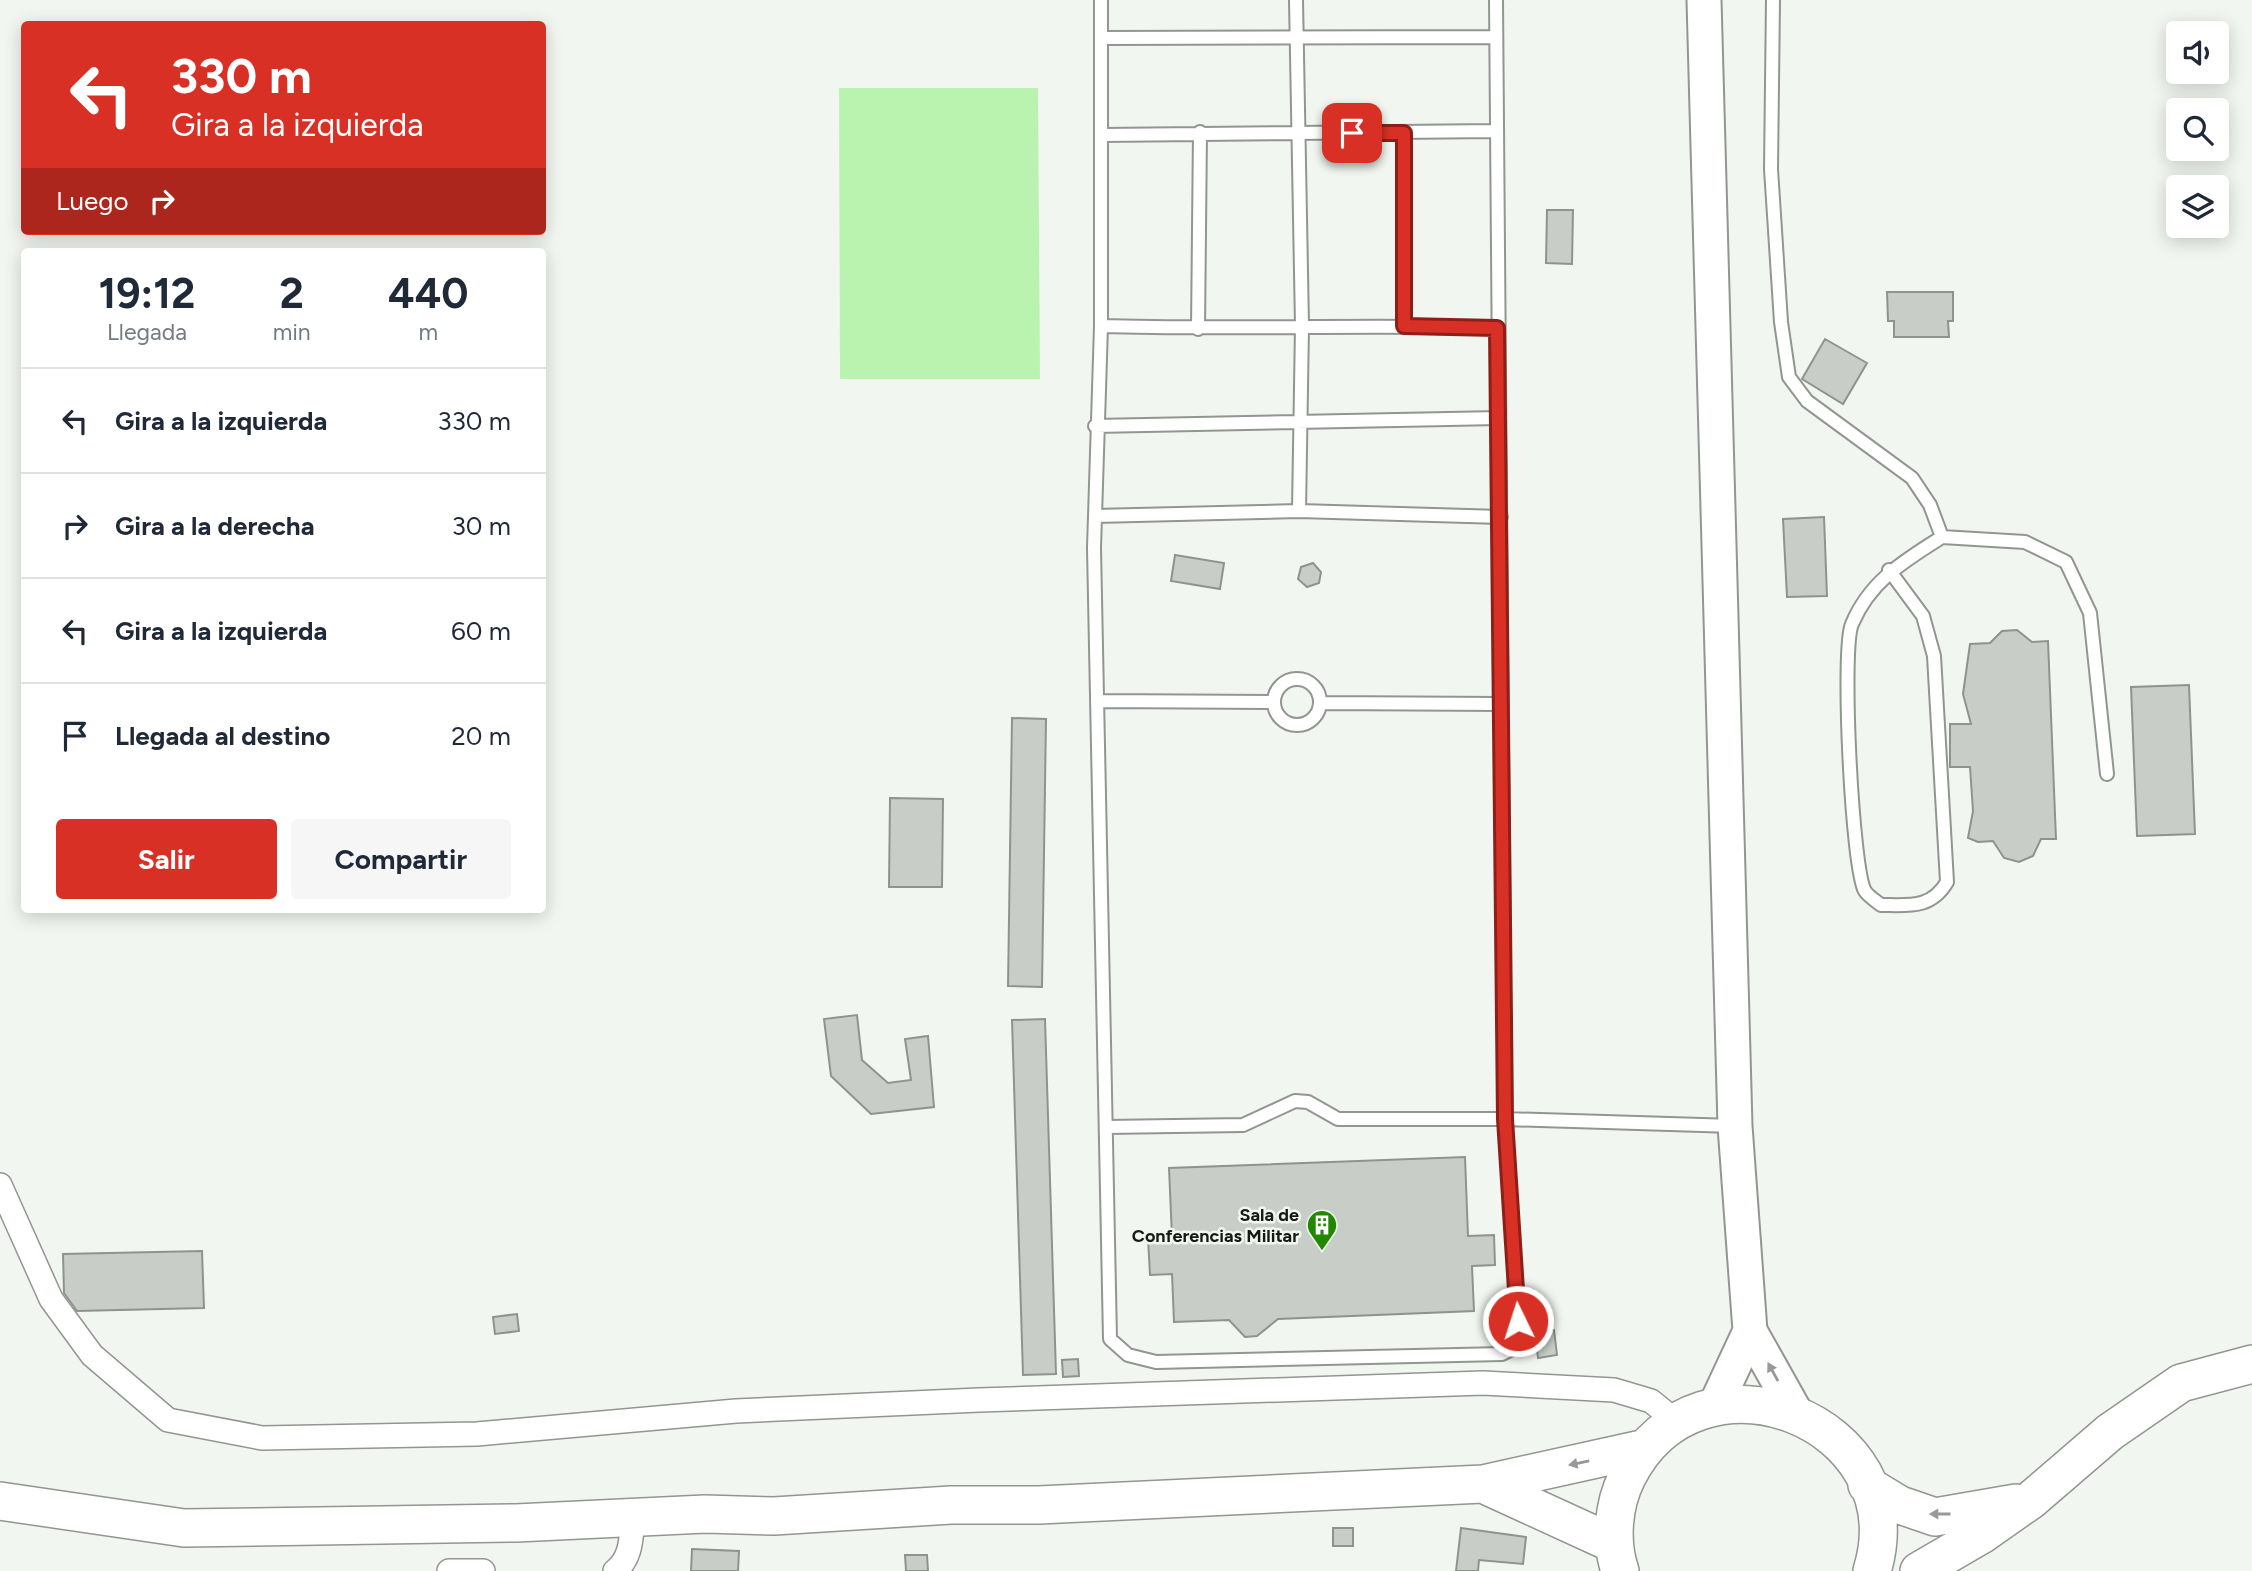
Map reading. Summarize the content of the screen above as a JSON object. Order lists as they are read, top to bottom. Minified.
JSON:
{"places":{"building":["Sala de Conferencias Militar"]},"page":{"turn":["330 m","Gira a la izquierda"],"then":"Luego","eta":["19:12","Llegada","2","min","440","m"],"list":[{"name":"Gira a la izquierda","value":"330 m"},{"name":"Gira a la derecha","value":"30 m"},{"name":"Gira a la izquierda","value":"60 m"},{"name":"Llegada al destino","value":"20 m"}],"buttons":["Salir","Compartir"]}}
